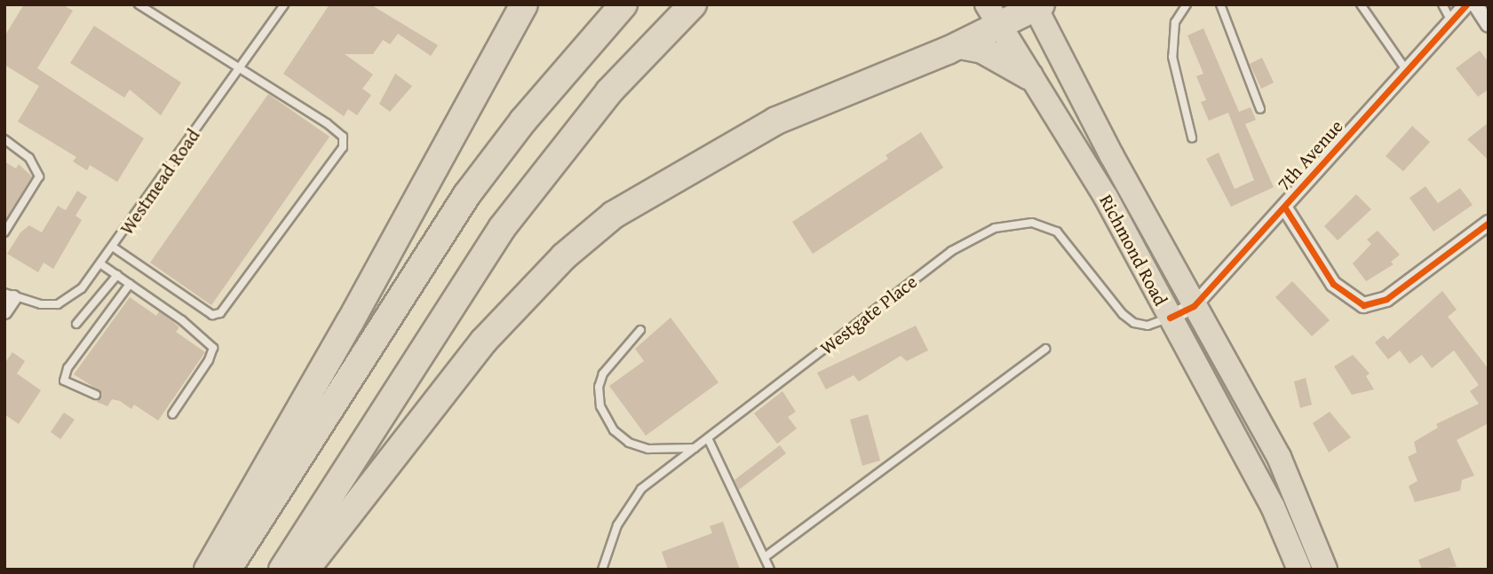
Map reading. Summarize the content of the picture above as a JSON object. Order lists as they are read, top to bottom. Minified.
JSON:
{"streets":{"highway":["Richmond Road"],"street":["7th Avenue"],"lane":["Westmead Road","Westgate Place"]},"crossings":[["7th Avenue","Richmond Road"],["7th Avenue","Westgate Place"],["Richmond Road","Westgate Place"]]}
